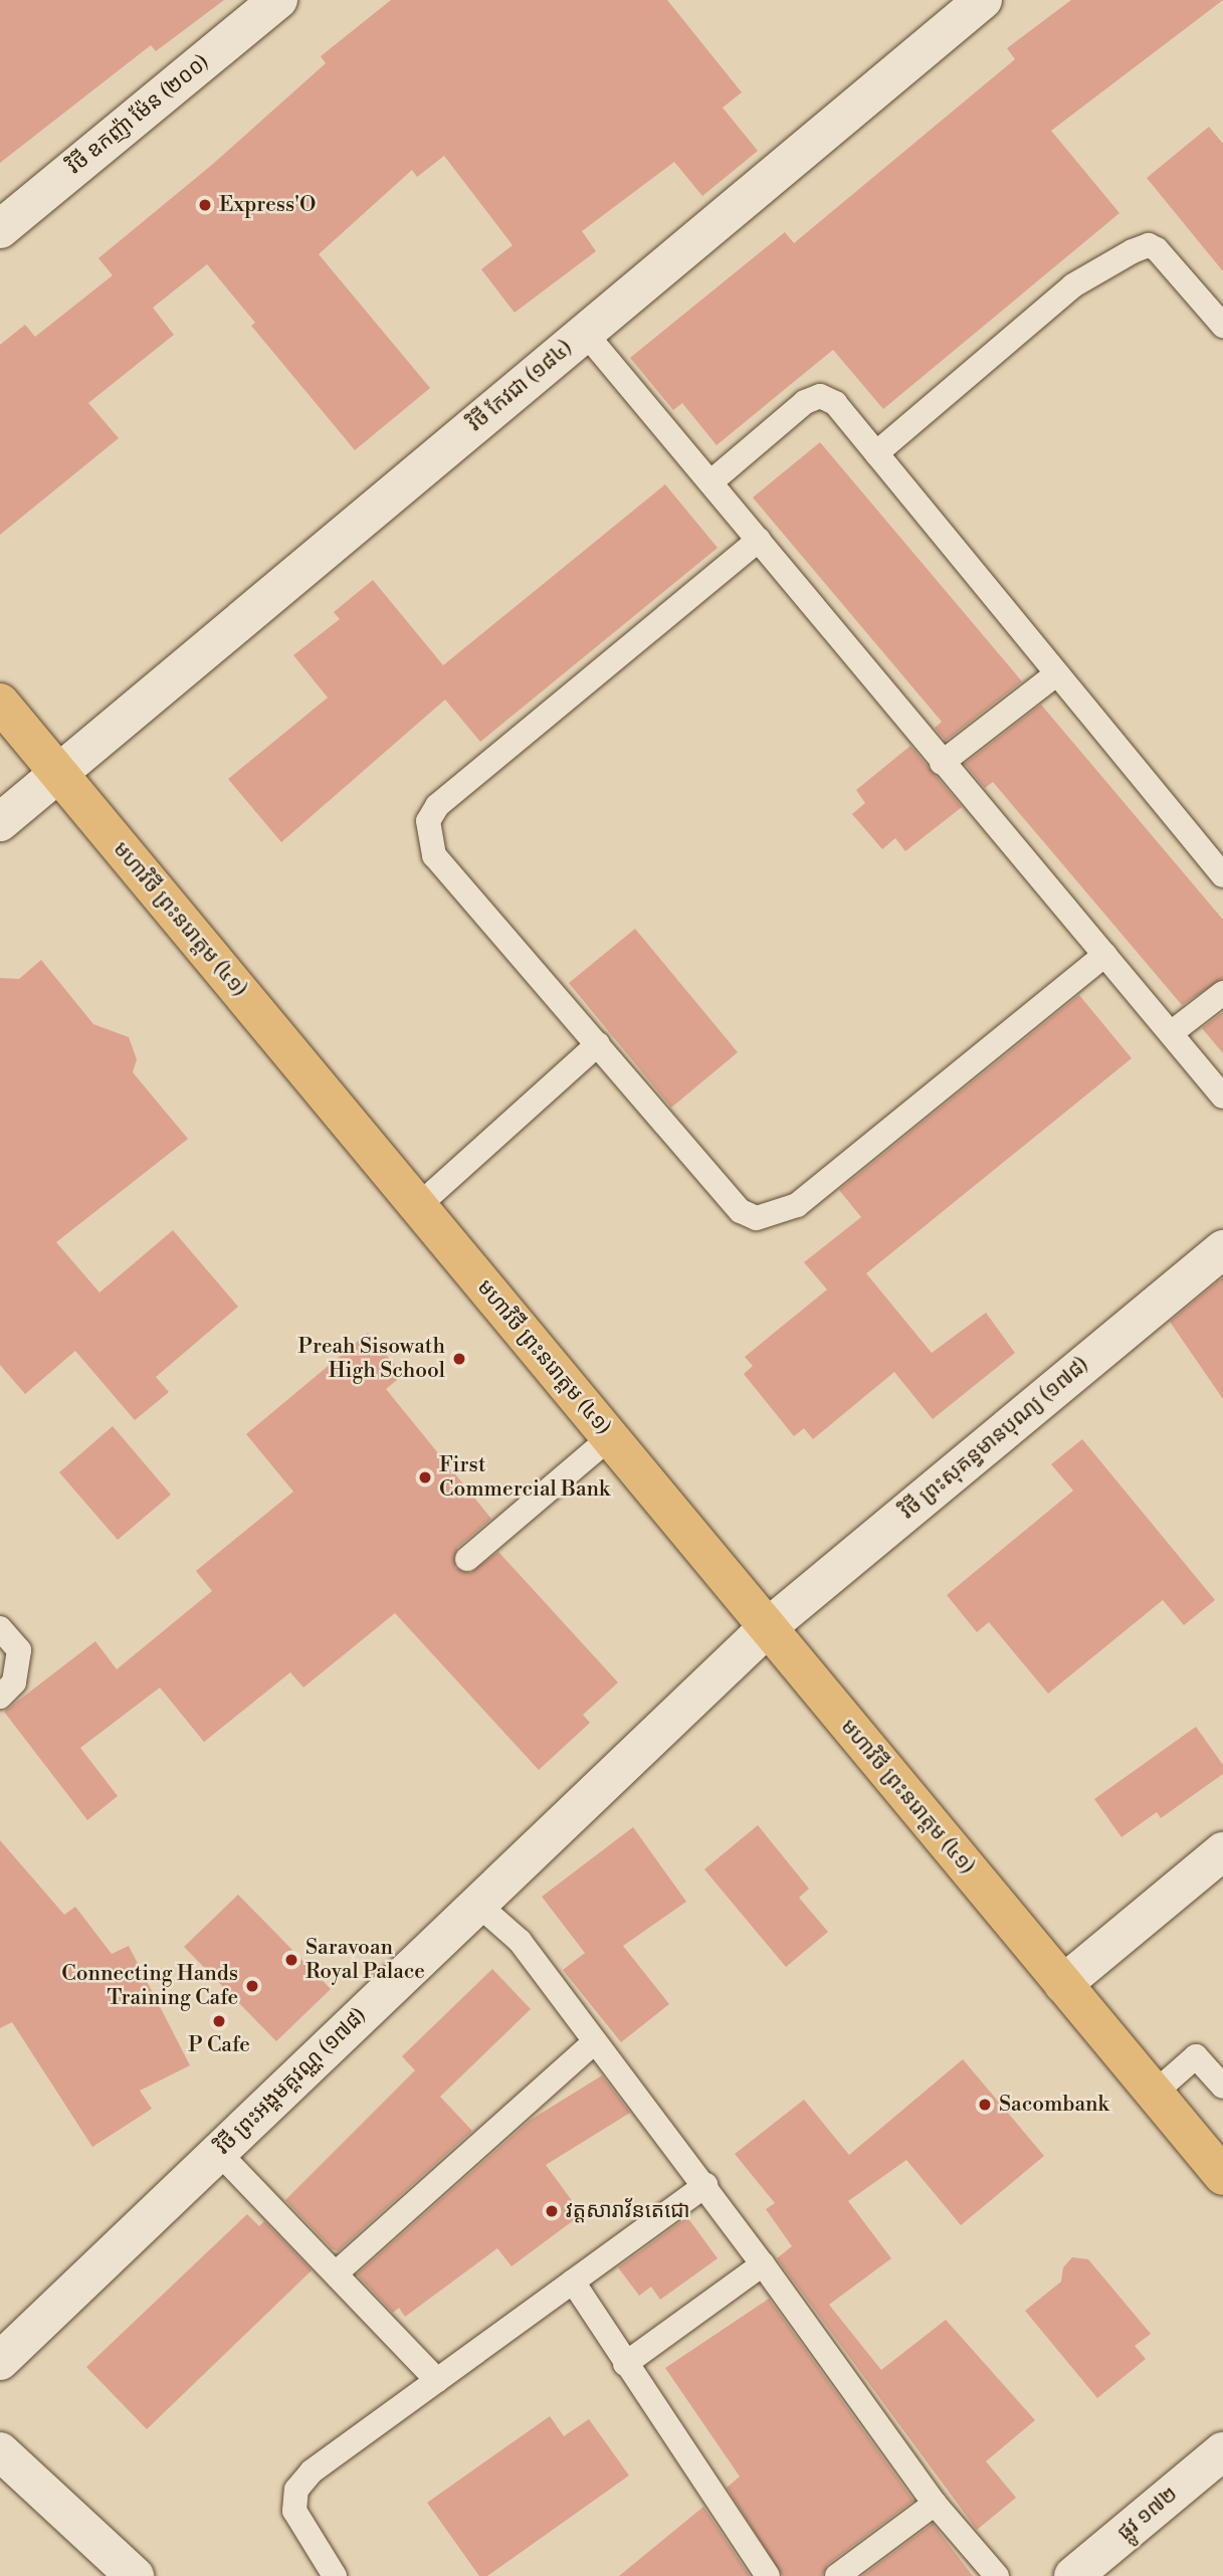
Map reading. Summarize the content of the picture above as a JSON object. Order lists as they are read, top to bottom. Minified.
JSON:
{"streets":{"main road":["មហាវិថី ព្រះនរោត្តម (៤១)"],"street":["វិថី ឧកញ៉ា ម៉ែន (២០០)","វិថី កែវជា (១៨៤)","វិថី ព្រះសុគន្ធមានបុណ្យ (១៧៨)","វិថី ព្រះអង្គមគ្គវណ្ណ (១៧៨)","ផ្លូវ ១៧២"]},"crossings":[["វិថី កែវជា (១៨៤)","មហាវិថី ព្រះនរោត្តម (៤១)"],["មហាវិថី ព្រះនរោត្តម (៤១)","វិថី ព្រះសុគន្ធមានបុណ្យ (១៧៨)"],["មហាវិថី ព្រះនរោត្តម (៤១)","វិថី ព្រះអង្គមគ្គវណ្ណ (១៧៨)"],["វិថី ព្រះសុគន្ធមានបុណ្យ (១៧៨)","វិថី ព្រះអង្គមគ្គវណ្ណ (១៧៨)"]],"places":["Express'O","Preah Sisowath High School","First Commercial Bank","Saravoan Royal Palace","Connecting Hands Training Cafe","P Cafe","Sacombank","វត្តសារាវ័នតេជោ"]}
